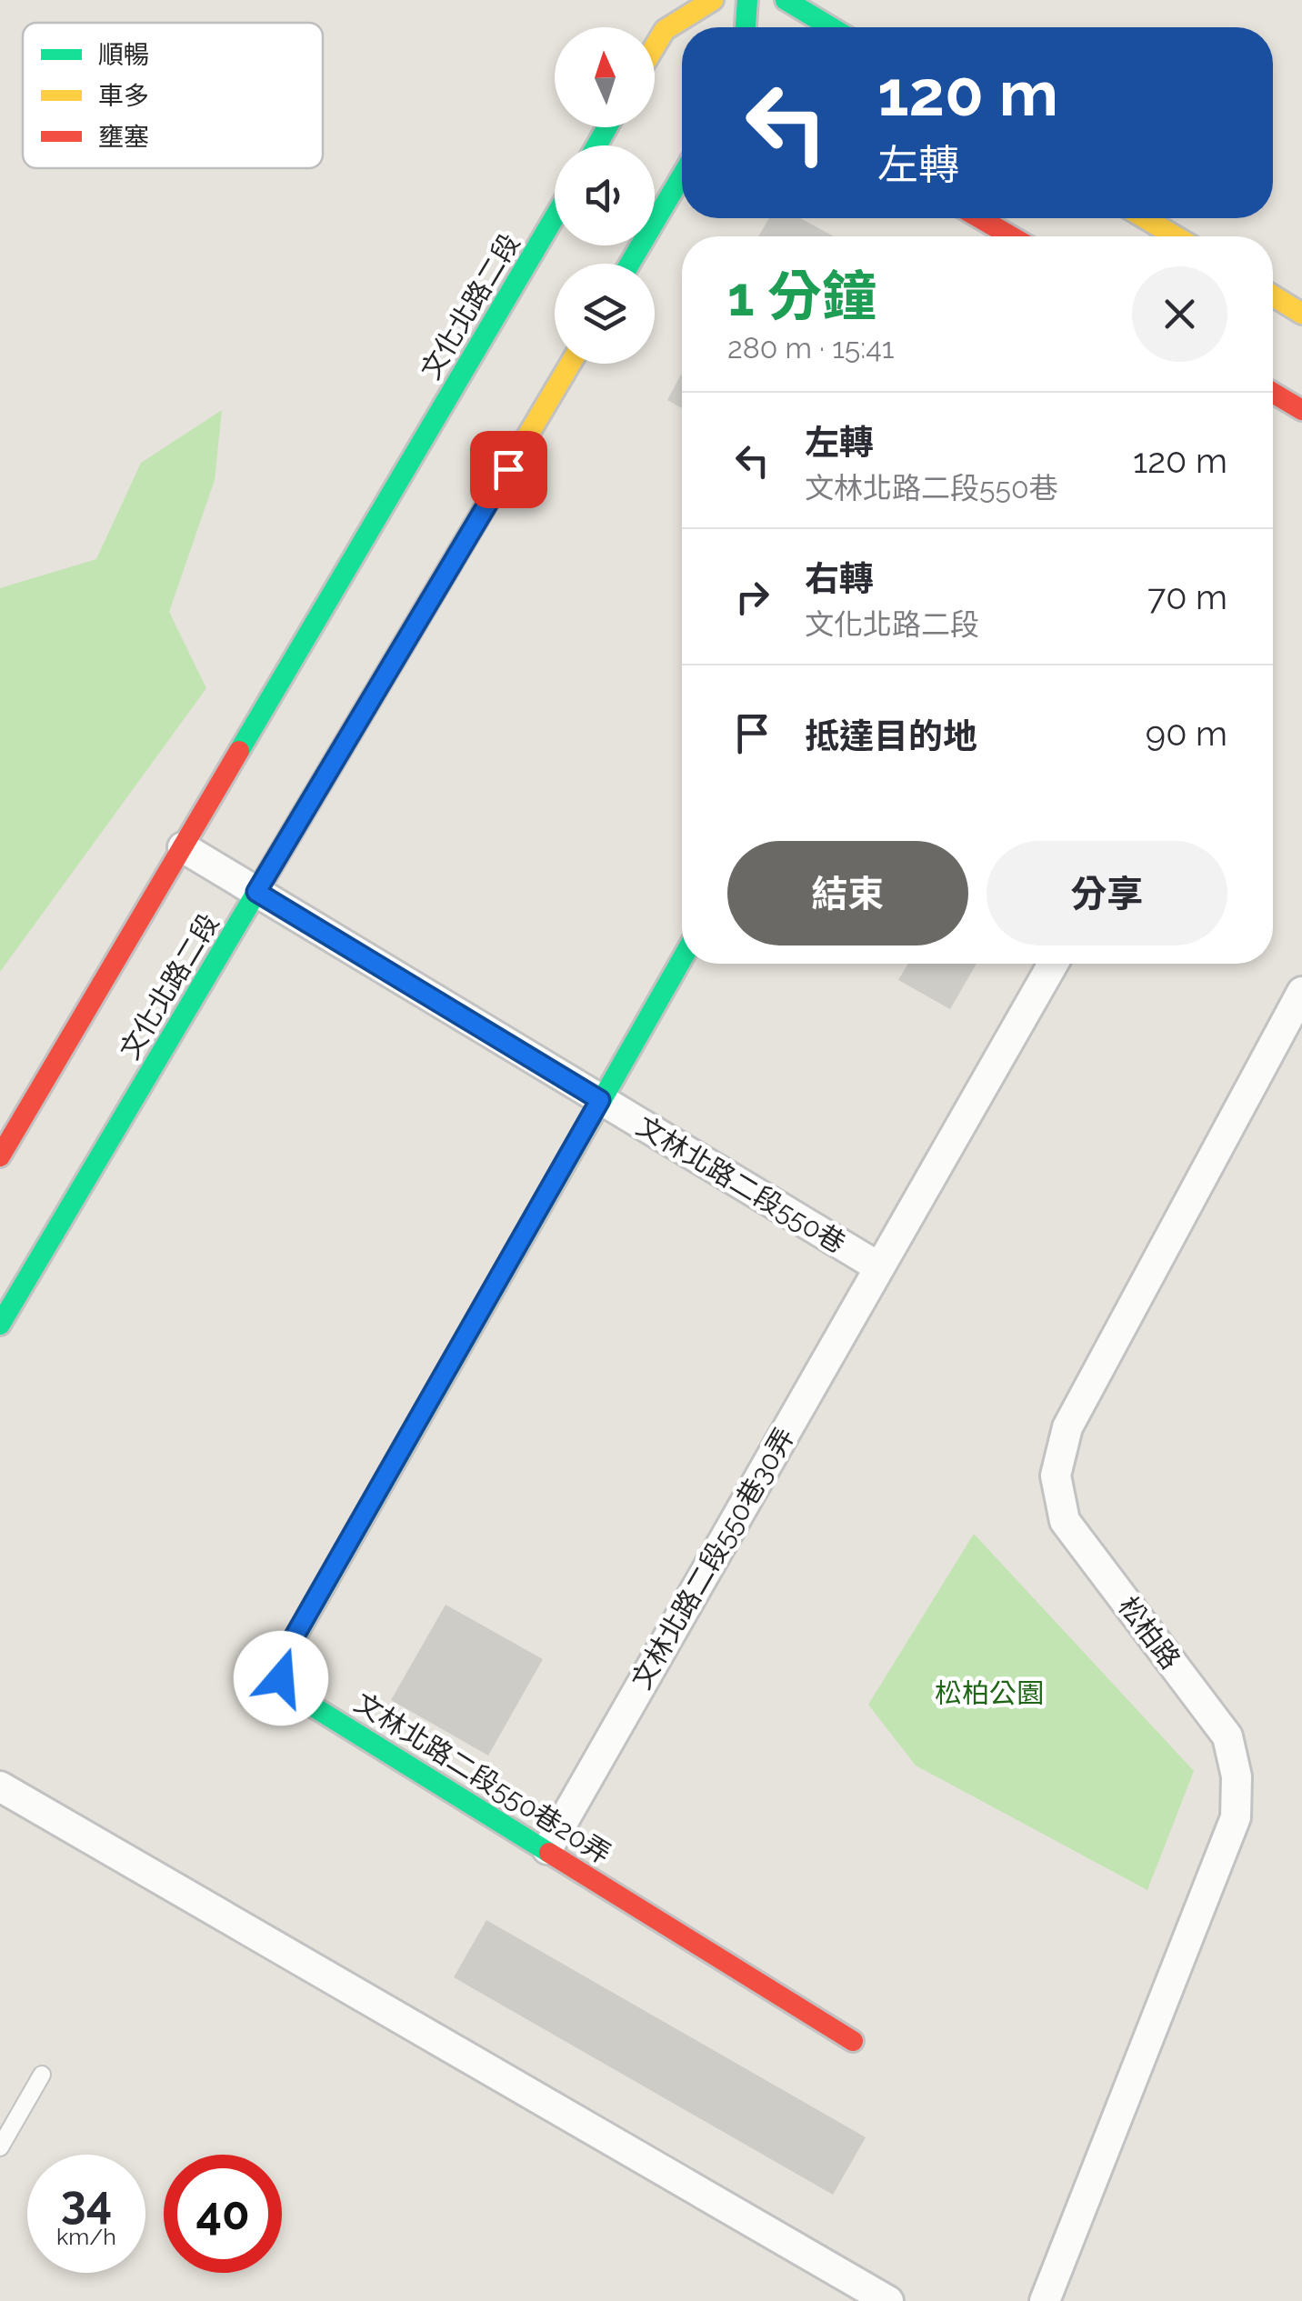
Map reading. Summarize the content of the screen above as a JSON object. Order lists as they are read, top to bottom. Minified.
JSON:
{"streets":{"street":["文化北路二段","文林北路二段550巷","文林北路二段550巷30弄","松柏路","文林北路二段550巷20弄"]},"crossings":[["文化北路二段","文林北路二段550巷"],["文林北路二段550巷","文林北路二段550巷30弄"],["文林北路二段550巷","文林北路二段550巷20弄"],["文林北路二段550巷30弄","文林北路二段550巷20弄"]],"parks":["松柏公園"],"legend":["順暢","車多","壅塞"],"north":"top","page":{"turn":["120 m","左轉"],"heading":["1 分鐘","280 m · 15:41"],"list":[{"name":"左轉","note":"文林北路二段550巷","value":"120 m"},{"name":"右轉","note":"文化北路二段","value":"70 m"},{"name":"抵達目的地","value":"90 m"}],"buttons":["結束","分享"],"speed":"34 km/h","limit":"40"}}
